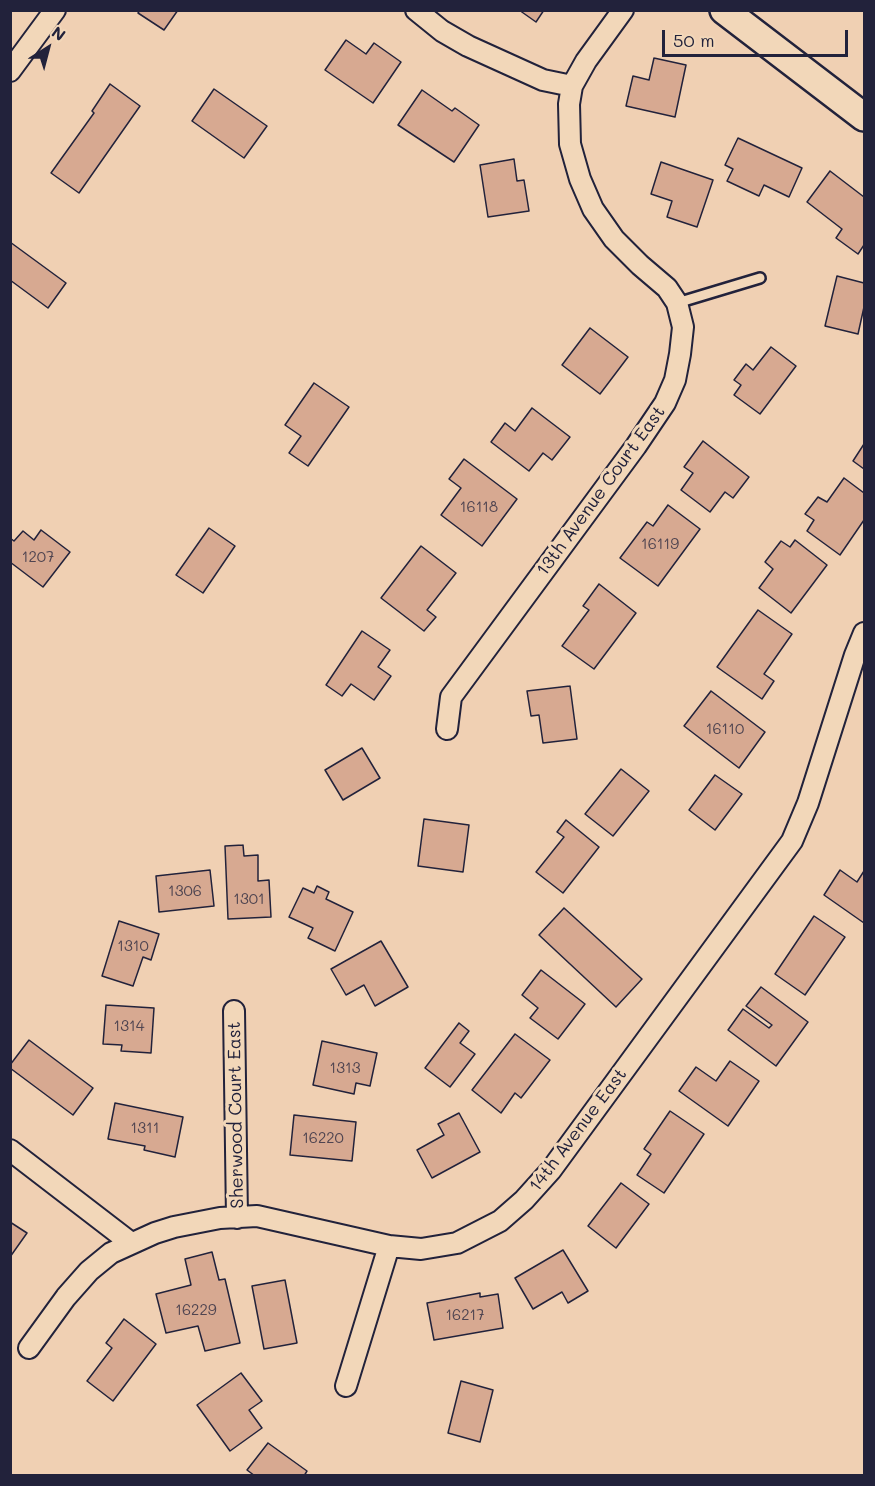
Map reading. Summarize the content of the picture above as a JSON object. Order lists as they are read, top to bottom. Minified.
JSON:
{"streets":{"street":["13th Avenue Court East","Sherwood Court East","14th Avenue East"]},"crossings":[["Sherwood Court East","14th Avenue East"]],"house_numbers":["16118","16119","1207","16110","1306","1301","1310","1314","1313","1311","16220","16229","16217"],"scale_bar":"50 m","north":"top right"}
